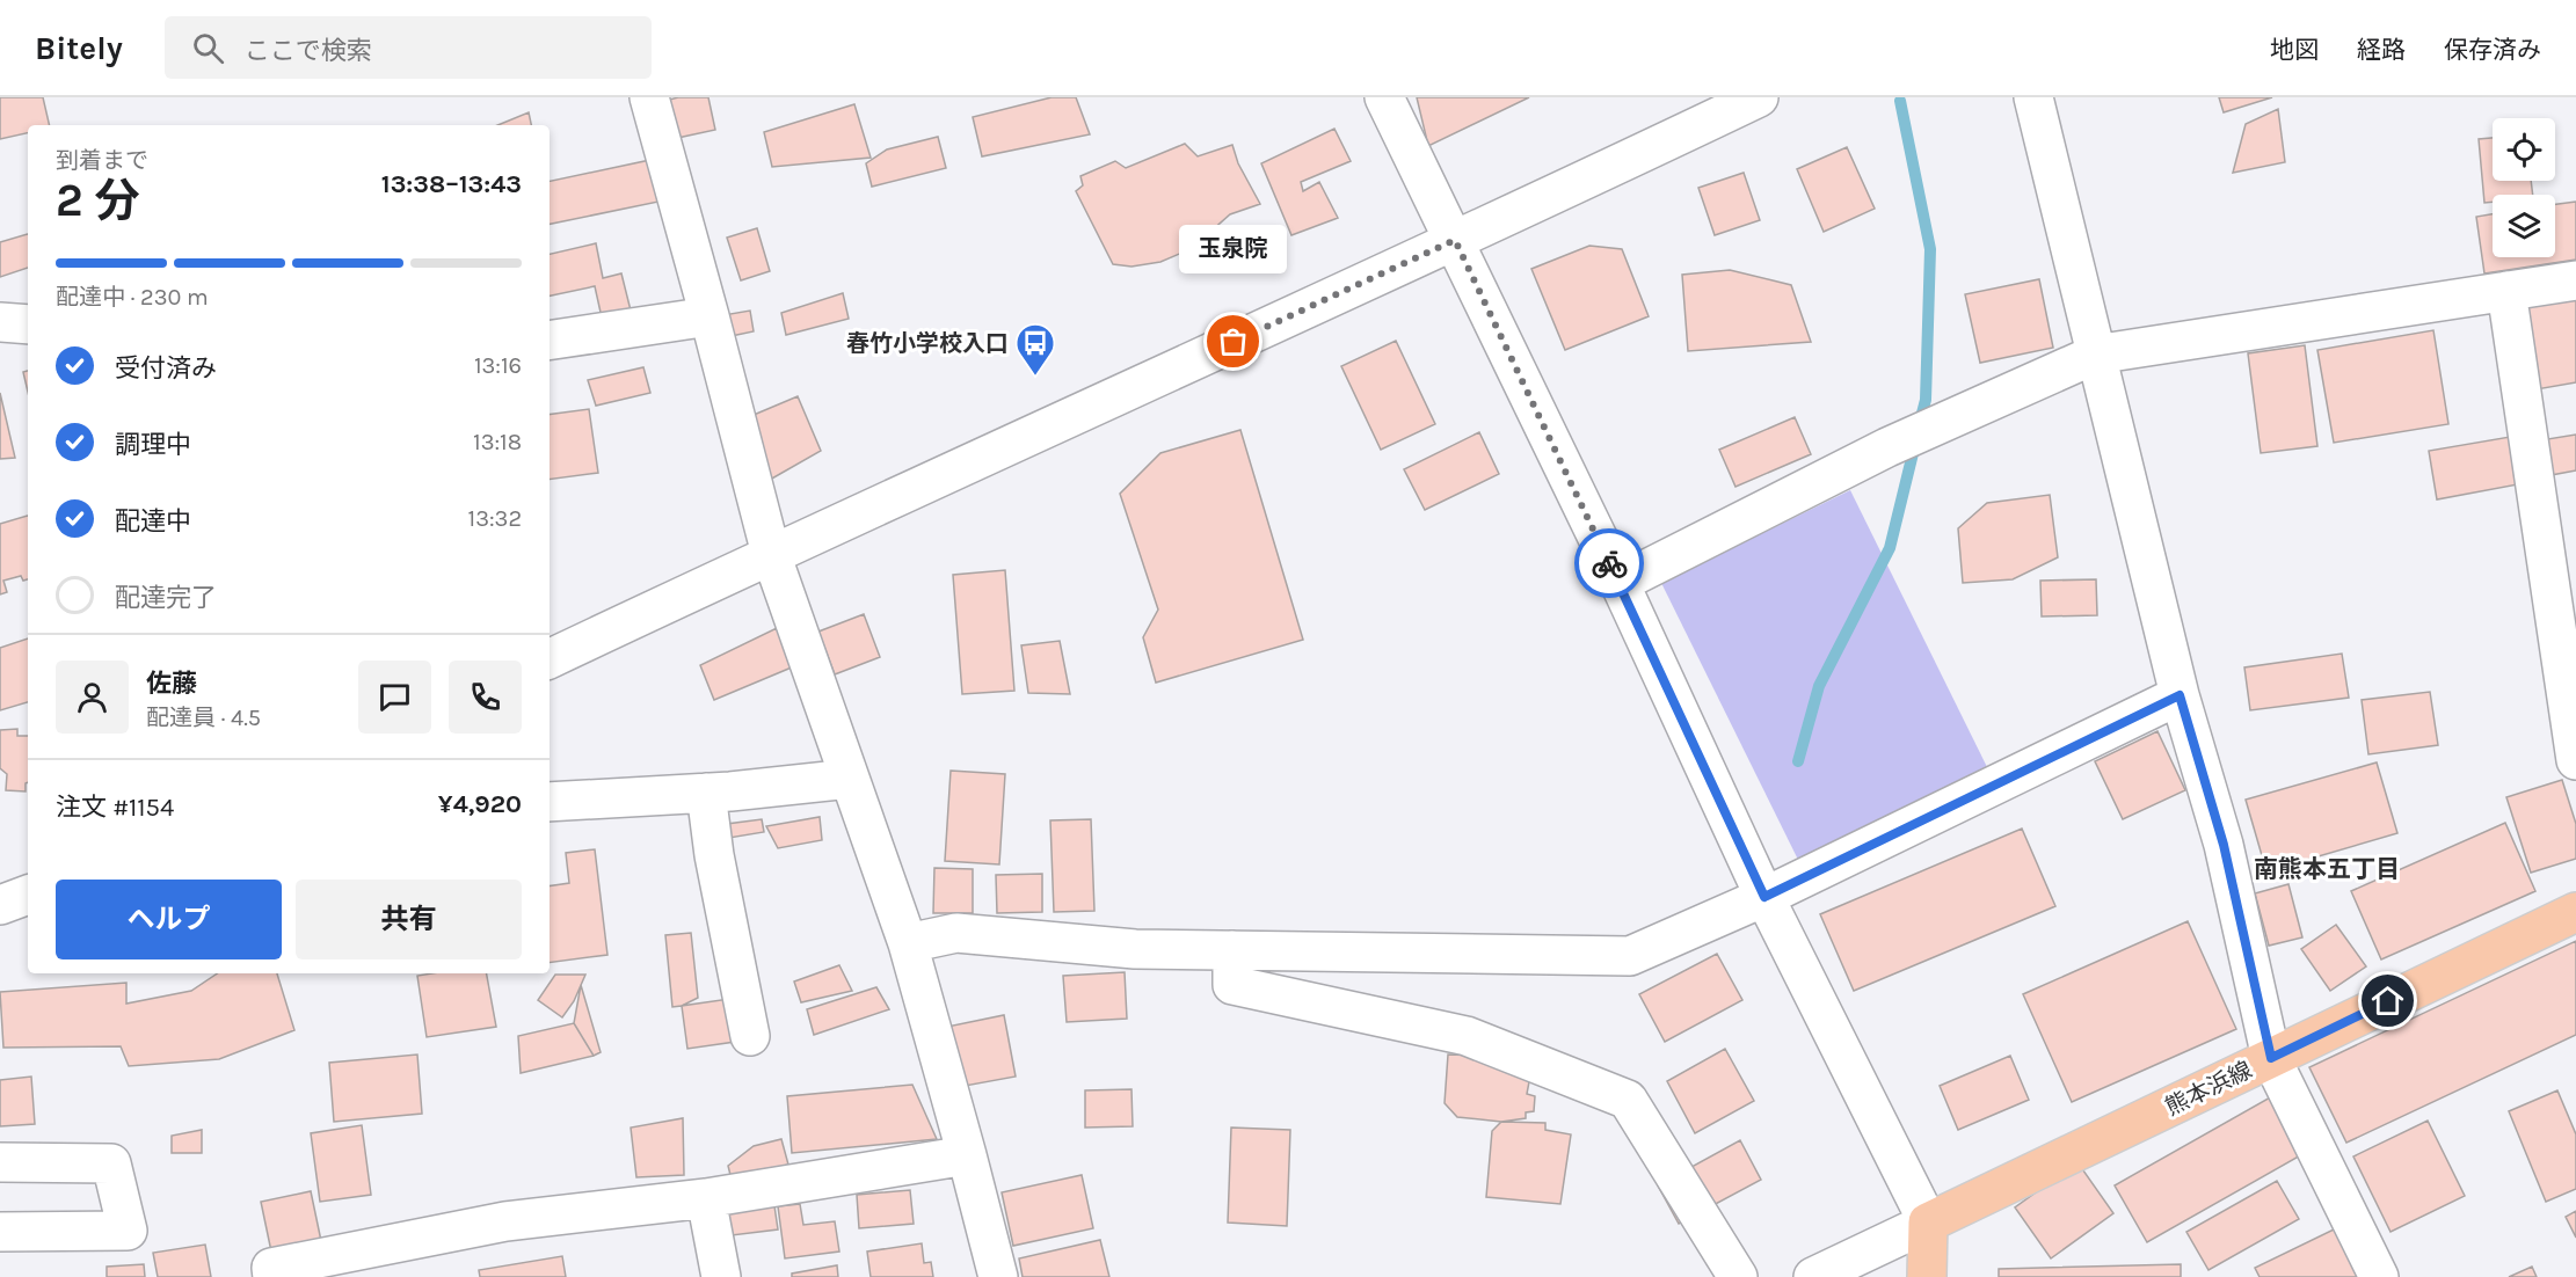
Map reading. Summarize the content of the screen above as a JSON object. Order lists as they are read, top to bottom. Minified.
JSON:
{"streets":{"main road":["熊本浜線"]},"districts":["南熊本五丁目"],"places":{"other":["玉泉院"],"bus stop":["春竹小学校入口"]},"page":{"header":"Bitely","search":"ここで検索","nav":["地図","経路","保存済み"],"heading":["2 分","到着まで","13:38–13:43"],"panel":["佐藤","配達員 · 4.5","注文 #1154","¥4,920"],"bubble":"玉泉院","bar":"配達中 · 230 m","list":[["受付済み","13:16"],["調理中","13:18"],["配達中","13:32"],"配達完了"],"buttons":["ヘルプ","共有"]}}
